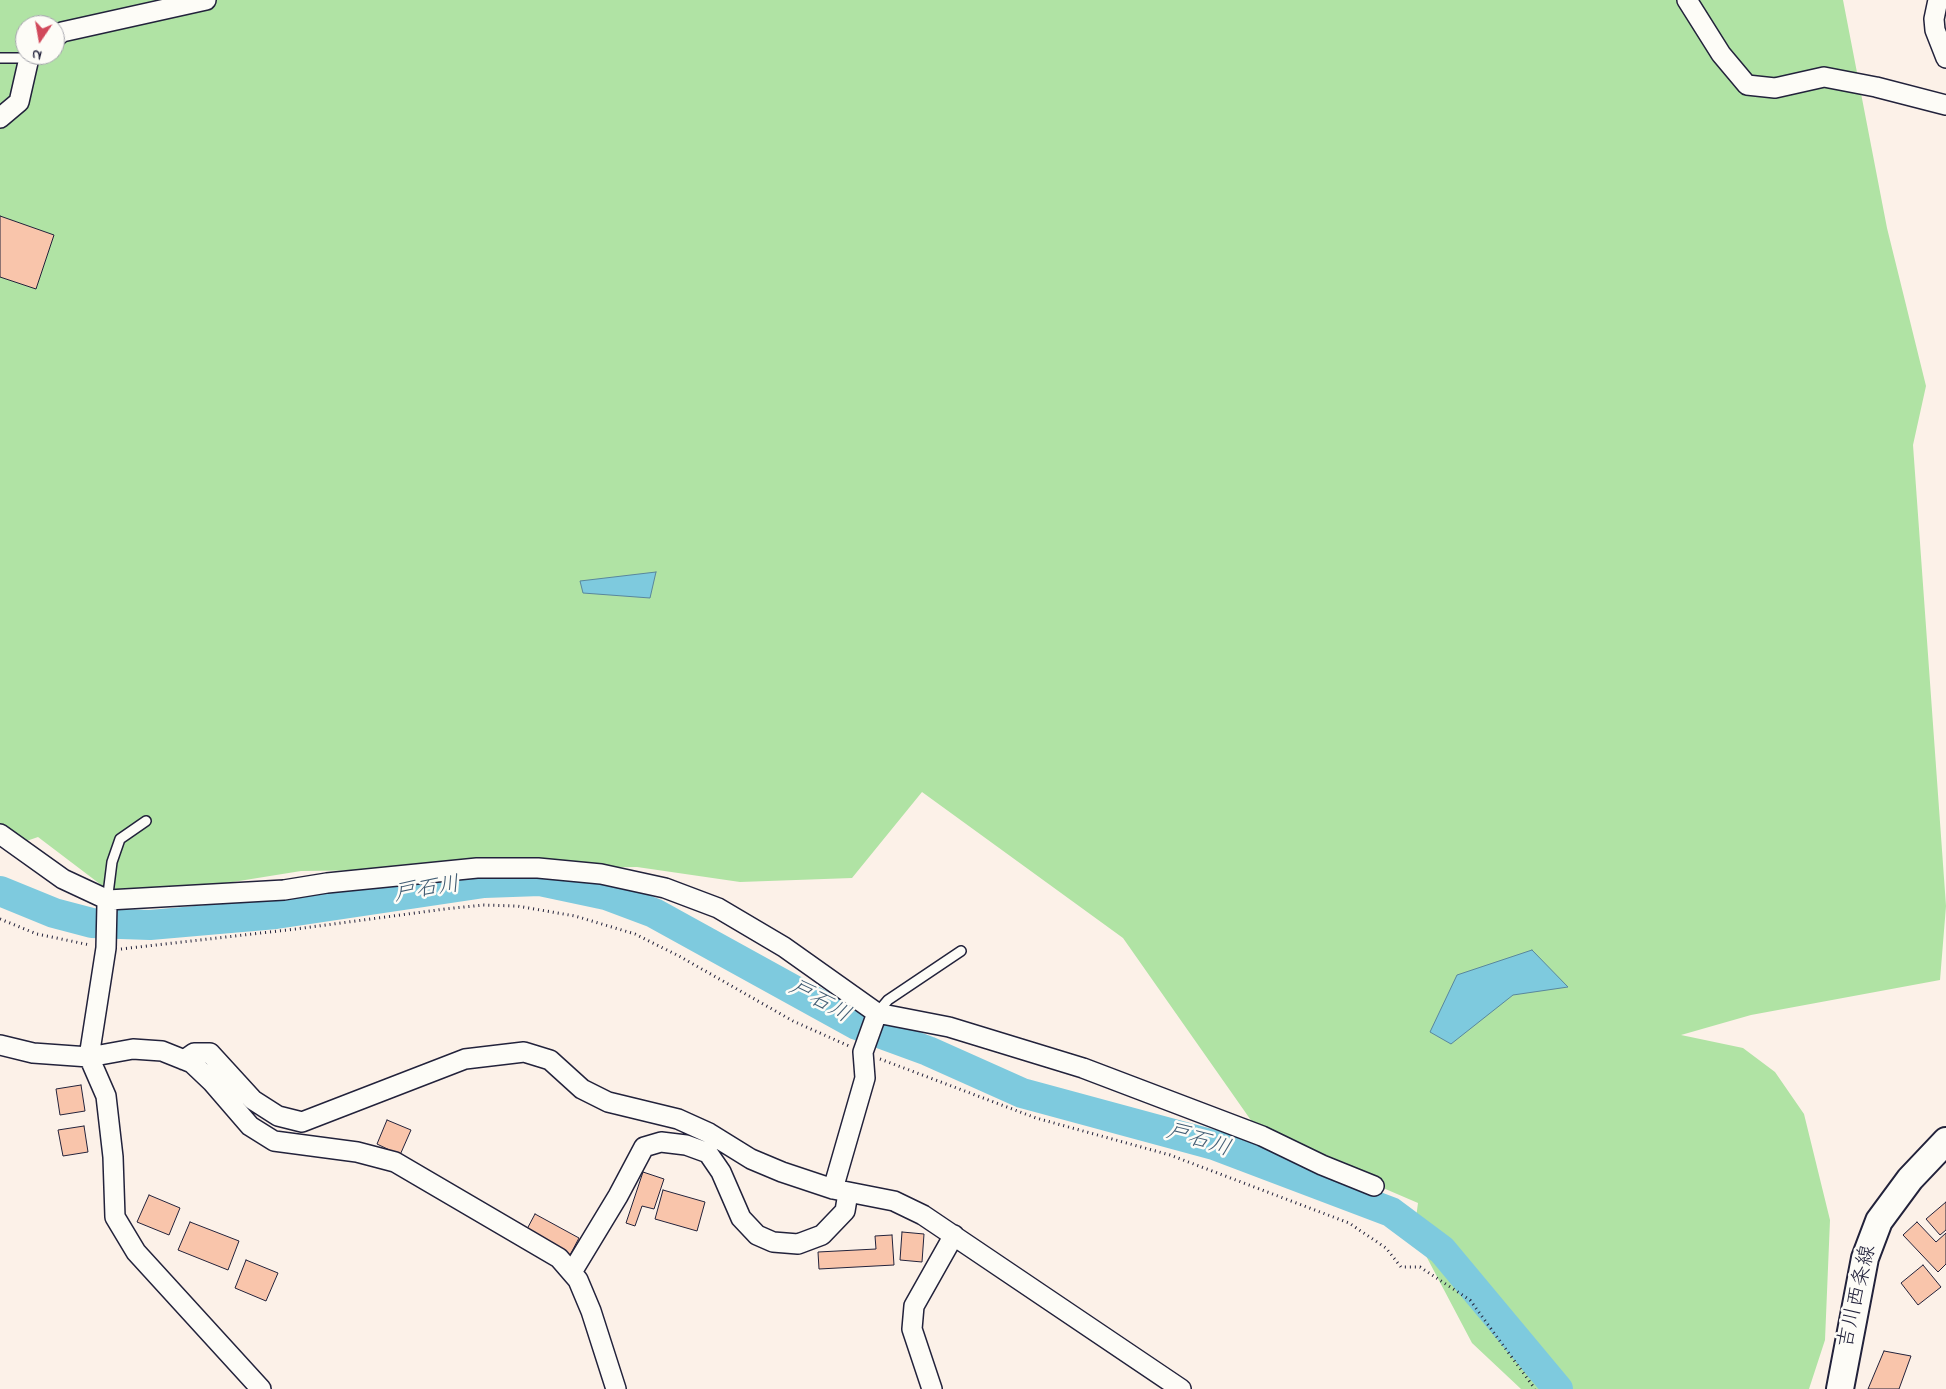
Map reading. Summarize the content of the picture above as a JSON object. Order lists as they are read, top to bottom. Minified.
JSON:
{"streets":{"main road":["吉川西条線"]},"water":["戸石川"],"north":"bottom"}
